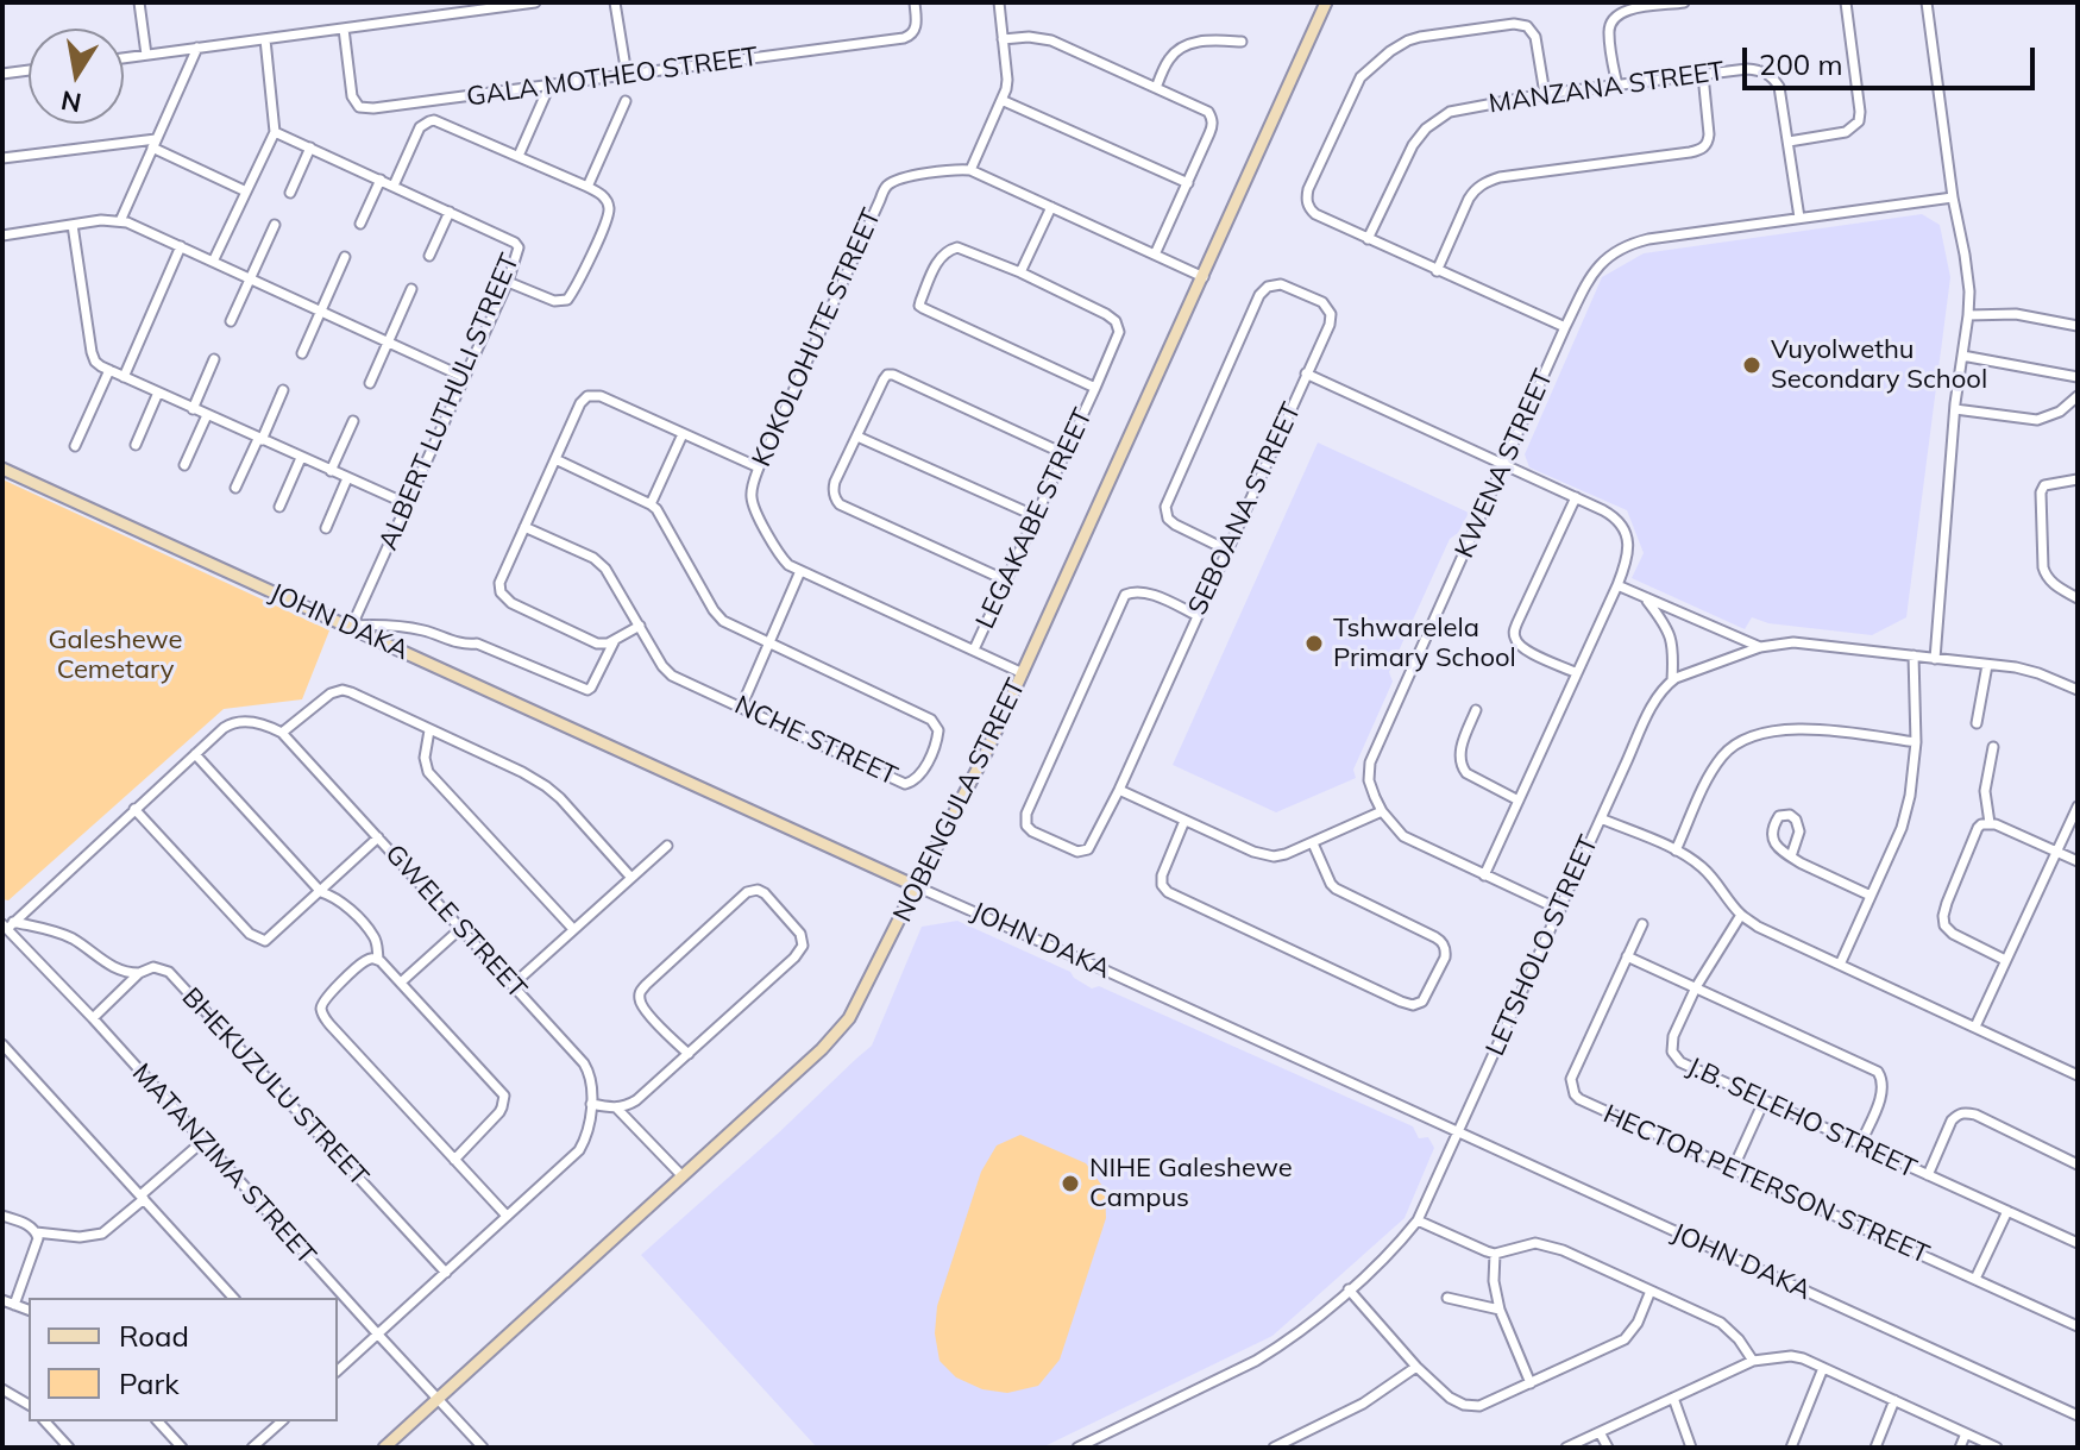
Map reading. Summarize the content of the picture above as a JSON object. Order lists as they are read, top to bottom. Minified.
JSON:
{"streets":{"street":["GALA MOTHEO STREET","MANZANA STREET","KOKOLOHUTE STREET","ALBERT LUTHULI STREET","KWENA STREET","SEBOANA STREET","LEGAKABE STREET","JOHN DAKA","NCHE STREET","NOBENGULA STREET","GWELE STREET","LETSHOLO STREET","BHEKUZULU STREET","J.B. SELEHO STREET","MATANZIMA STREET","HECTOR PETERSON STREET"]},"crossings":[["MANZANA STREET","KWENA STREET"],["KOKOLOHUTE STREET","LEGAKABE STREET"],["KOKOLOHUTE STREET","NOBENGULA STREET"],["ALBERT LUTHULI STREET","JOHN DAKA"],["KWENA STREET","SEBOANA STREET"],["JOHN DAKA","NOBENGULA STREET"],["JOHN DAKA","LETSHOLO STREET"],["NOBENGULA STREET","MATANZIMA STREET"],["GWELE STREET","BHEKUZULU STREET"],["GWELE STREET","MATANZIMA STREET"],["BHEKUZULU STREET","MATANZIMA STREET"]],"parks":["Galeshewe Cemetary"],"places":["Vuyolwethu Secondary School","Tshwarelela Primary School","NIHE Galeshewe Campus"],"legend":["Road","Park"],"scale_bar":"200 m","north":"bottom"}
